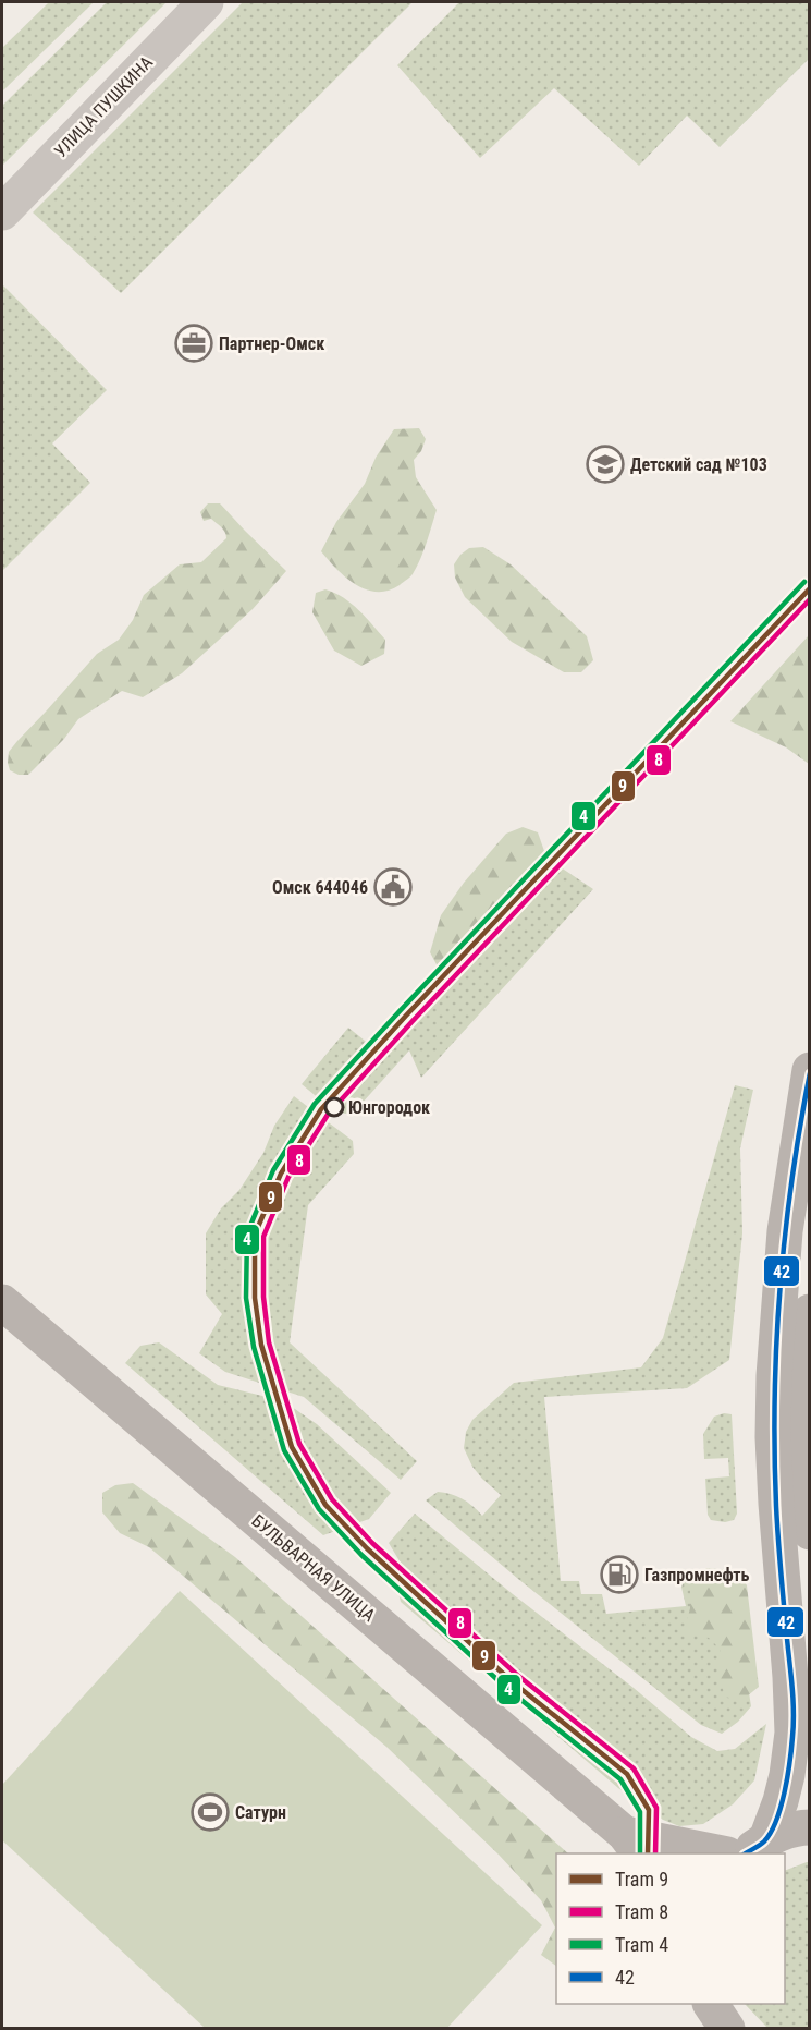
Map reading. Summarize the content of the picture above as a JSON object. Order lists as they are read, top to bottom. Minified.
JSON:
{"streets":{"main road":["БУЛЬВАРНАЯ УЛИЦА"],"street":["УЛИЦА ПУШКИНА"]},"places":{"office":["Партнер-Омск"],"school or university":["Детский сад №103"],"public building":["Омск 644046"],"other":["Юнгородок"],"fuel station":["Газпромнефть"],"sports":["Сатурн"]},"lines":["tram line 4","tram line 9","tram line 8","transit line 42"],"legend":["Tram 9","Tram 8","Tram 4","42"]}
